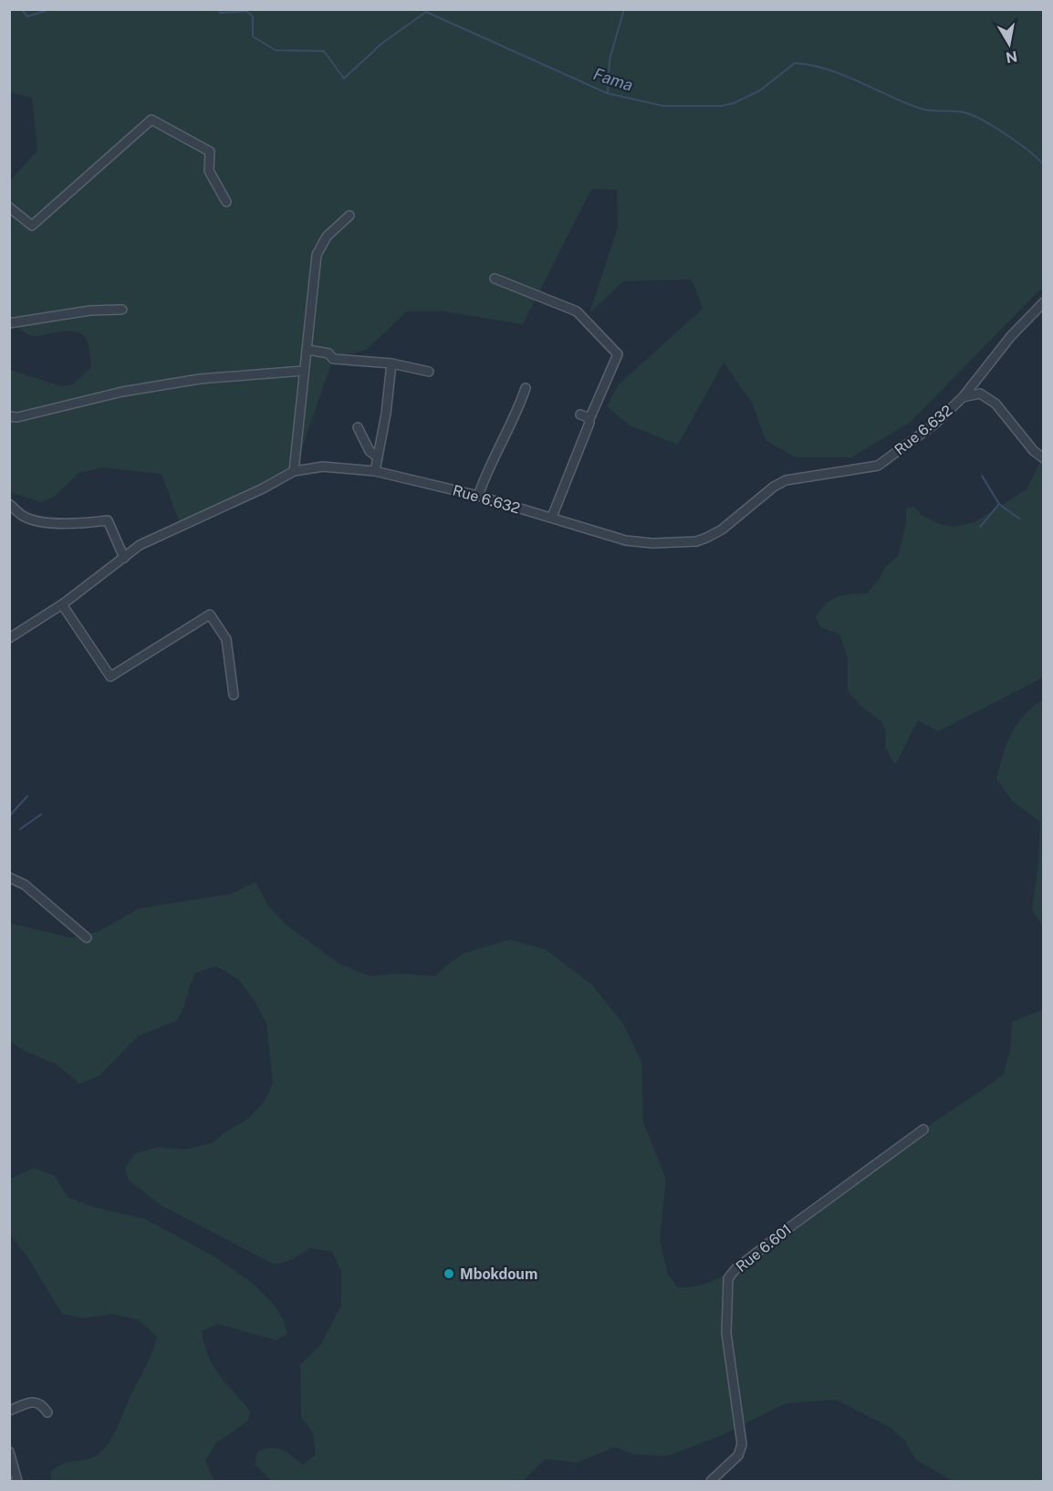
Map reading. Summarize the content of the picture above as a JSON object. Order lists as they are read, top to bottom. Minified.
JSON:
{"streets":{"street":["Rue 6.632","Rue 6.601"]},"water":["Fama"],"places":["Mbokdoum"],"north":"bottom"}
